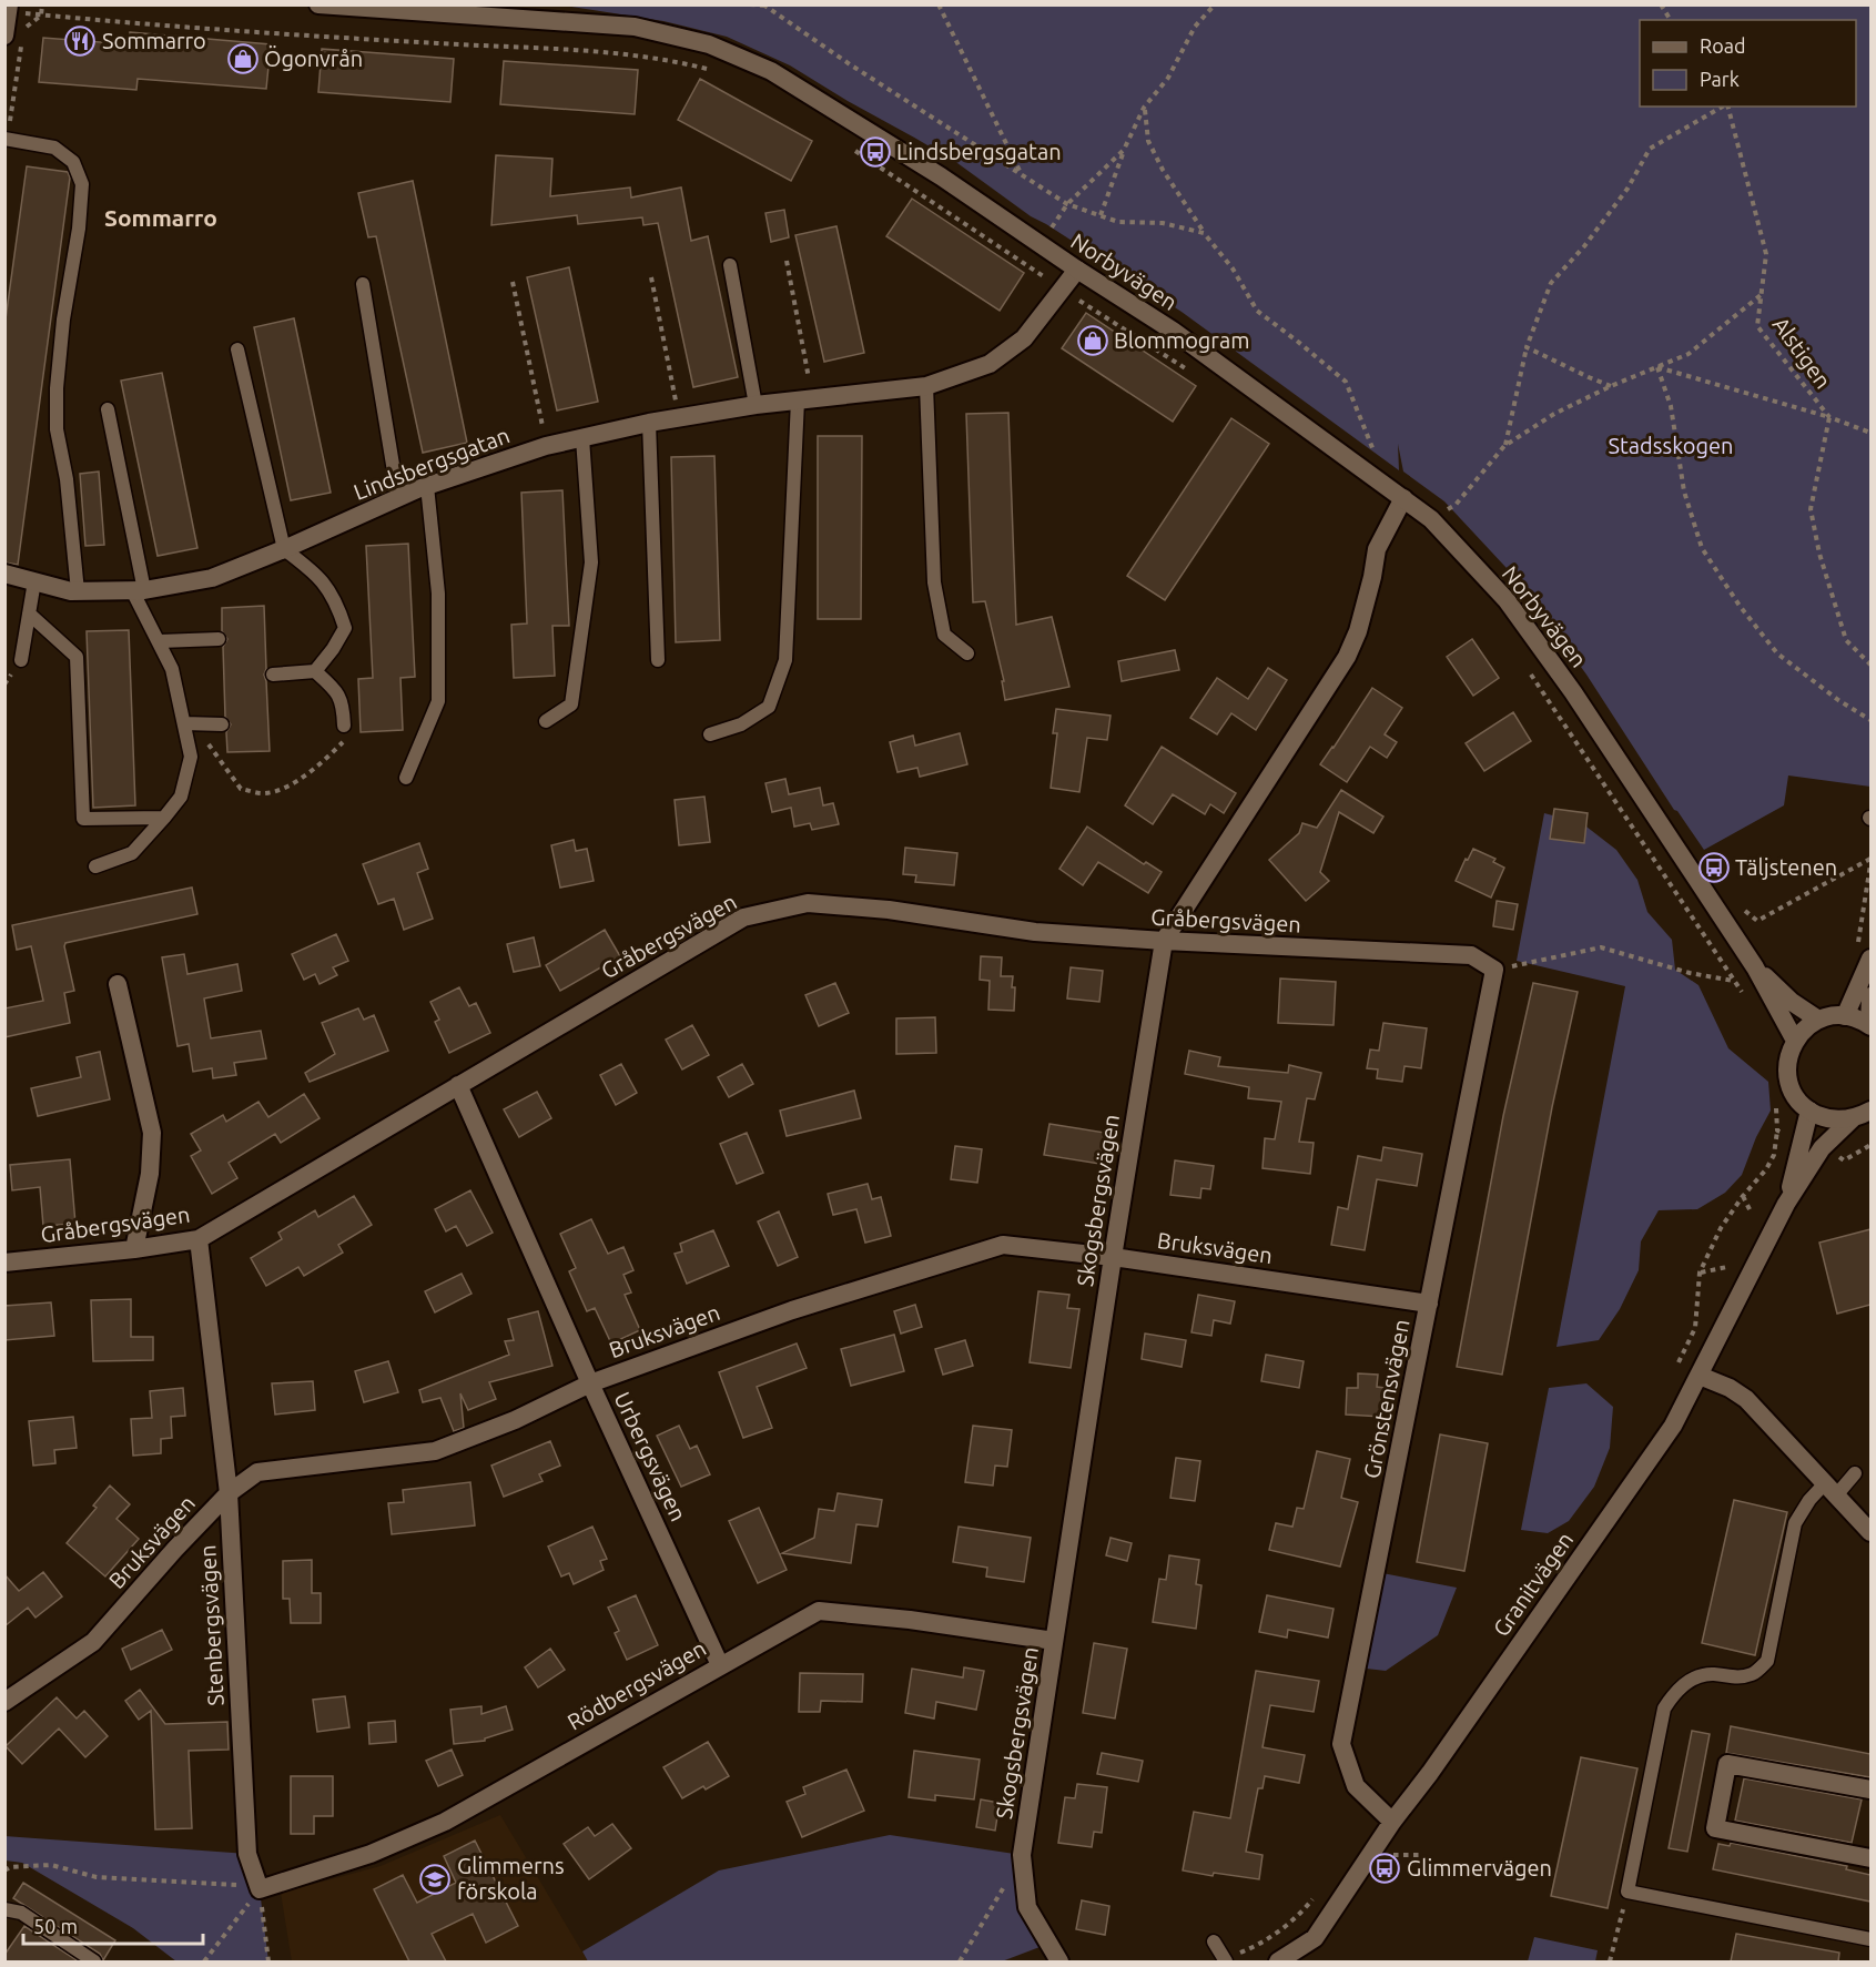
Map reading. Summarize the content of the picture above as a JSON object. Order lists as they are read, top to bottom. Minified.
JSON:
{"streets":{"street":["Norbyvägen","Lindsbergsgatan","Gråbergsvägen","Skogsbergsvägen","Bruksvägen","Grönstensvägen","Urbergsvägen","Granitvägen","Stenbergsvägen","Rödbergsvägen"],"path":["Alstigen"]},"crossings":[["Norbyvägen","Lindsbergsgatan"],["Norbyvägen","Skogsbergsvägen"],["Gråbergsvägen","Skogsbergsvägen"],["Gråbergsvägen","Grönstensvägen"],["Gråbergsvägen","Urbergsvägen"],["Gråbergsvägen","Stenbergsvägen"],["Skogsbergsvägen","Bruksvägen"],["Skogsbergsvägen","Rödbergsvägen"],["Bruksvägen","Grönstensvägen"],["Bruksvägen","Urbergsvägen"],["Bruksvägen","Stenbergsvägen"],["Grönstensvägen","Granitvägen"],["Urbergsvägen","Rödbergsvägen"],["Stenbergsvägen","Rödbergsvägen"]],"districts":["Sommarro"],"parks":["Stadsskogen"],"places":{"restaurant":["Sommarro"],"shop":["Ögonvrån","Blommogram"],"bus stop":["Lindsbergsgatan","Täljstenen","Glimmervägen"],"school or university":["Glimmerns förskola"]},"legend":["Road","Park"],"scale_bar":"50 m"}
